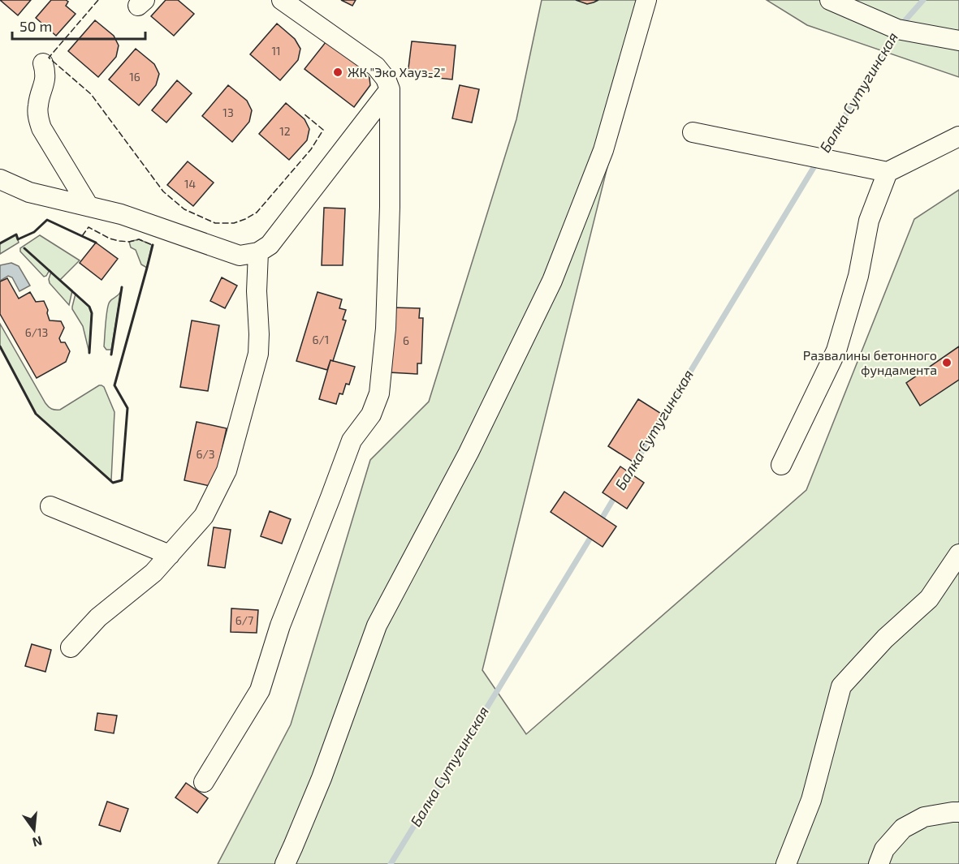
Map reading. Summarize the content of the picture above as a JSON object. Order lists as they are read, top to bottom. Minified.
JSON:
{"water":["Балка Сутугинская"],"places":["ЖК \"Эко Хауз-2\"","Развалины бетонного фундамента"],"house_numbers":["11","16","13","12","14","6/13","6/1","6","6/3","6/7"],"scale_bar":"50 m","north":"bottom"}
